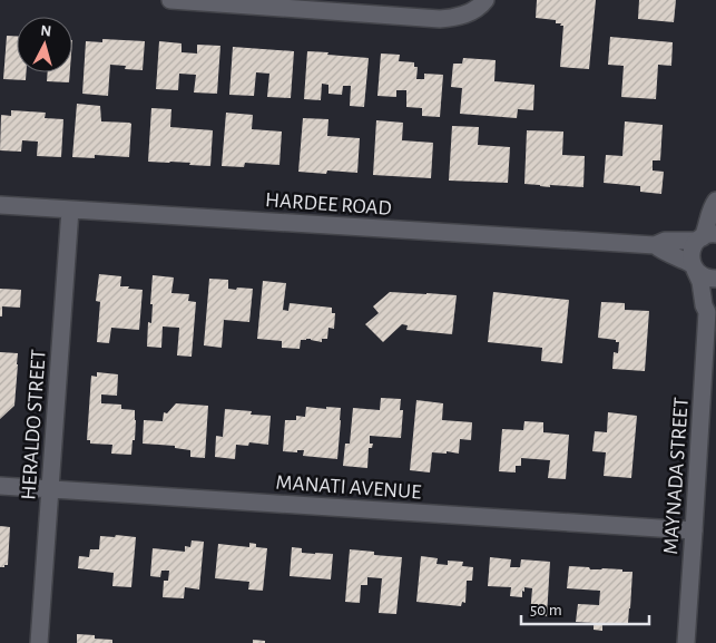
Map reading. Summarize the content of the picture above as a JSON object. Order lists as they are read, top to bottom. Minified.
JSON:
{"streets":{"street":["HARDEE ROAD","HERALDO STREET","MAYNADA STREET","MANATI AVENUE"]},"crossings":[["HARDEE ROAD","HERALDO STREET"],["HARDEE ROAD","MAYNADA STREET"],["HERALDO STREET","MANATI AVENUE"],["MAYNADA STREET","MANATI AVENUE"]],"scale_bar":"50 m","north":"top"}
